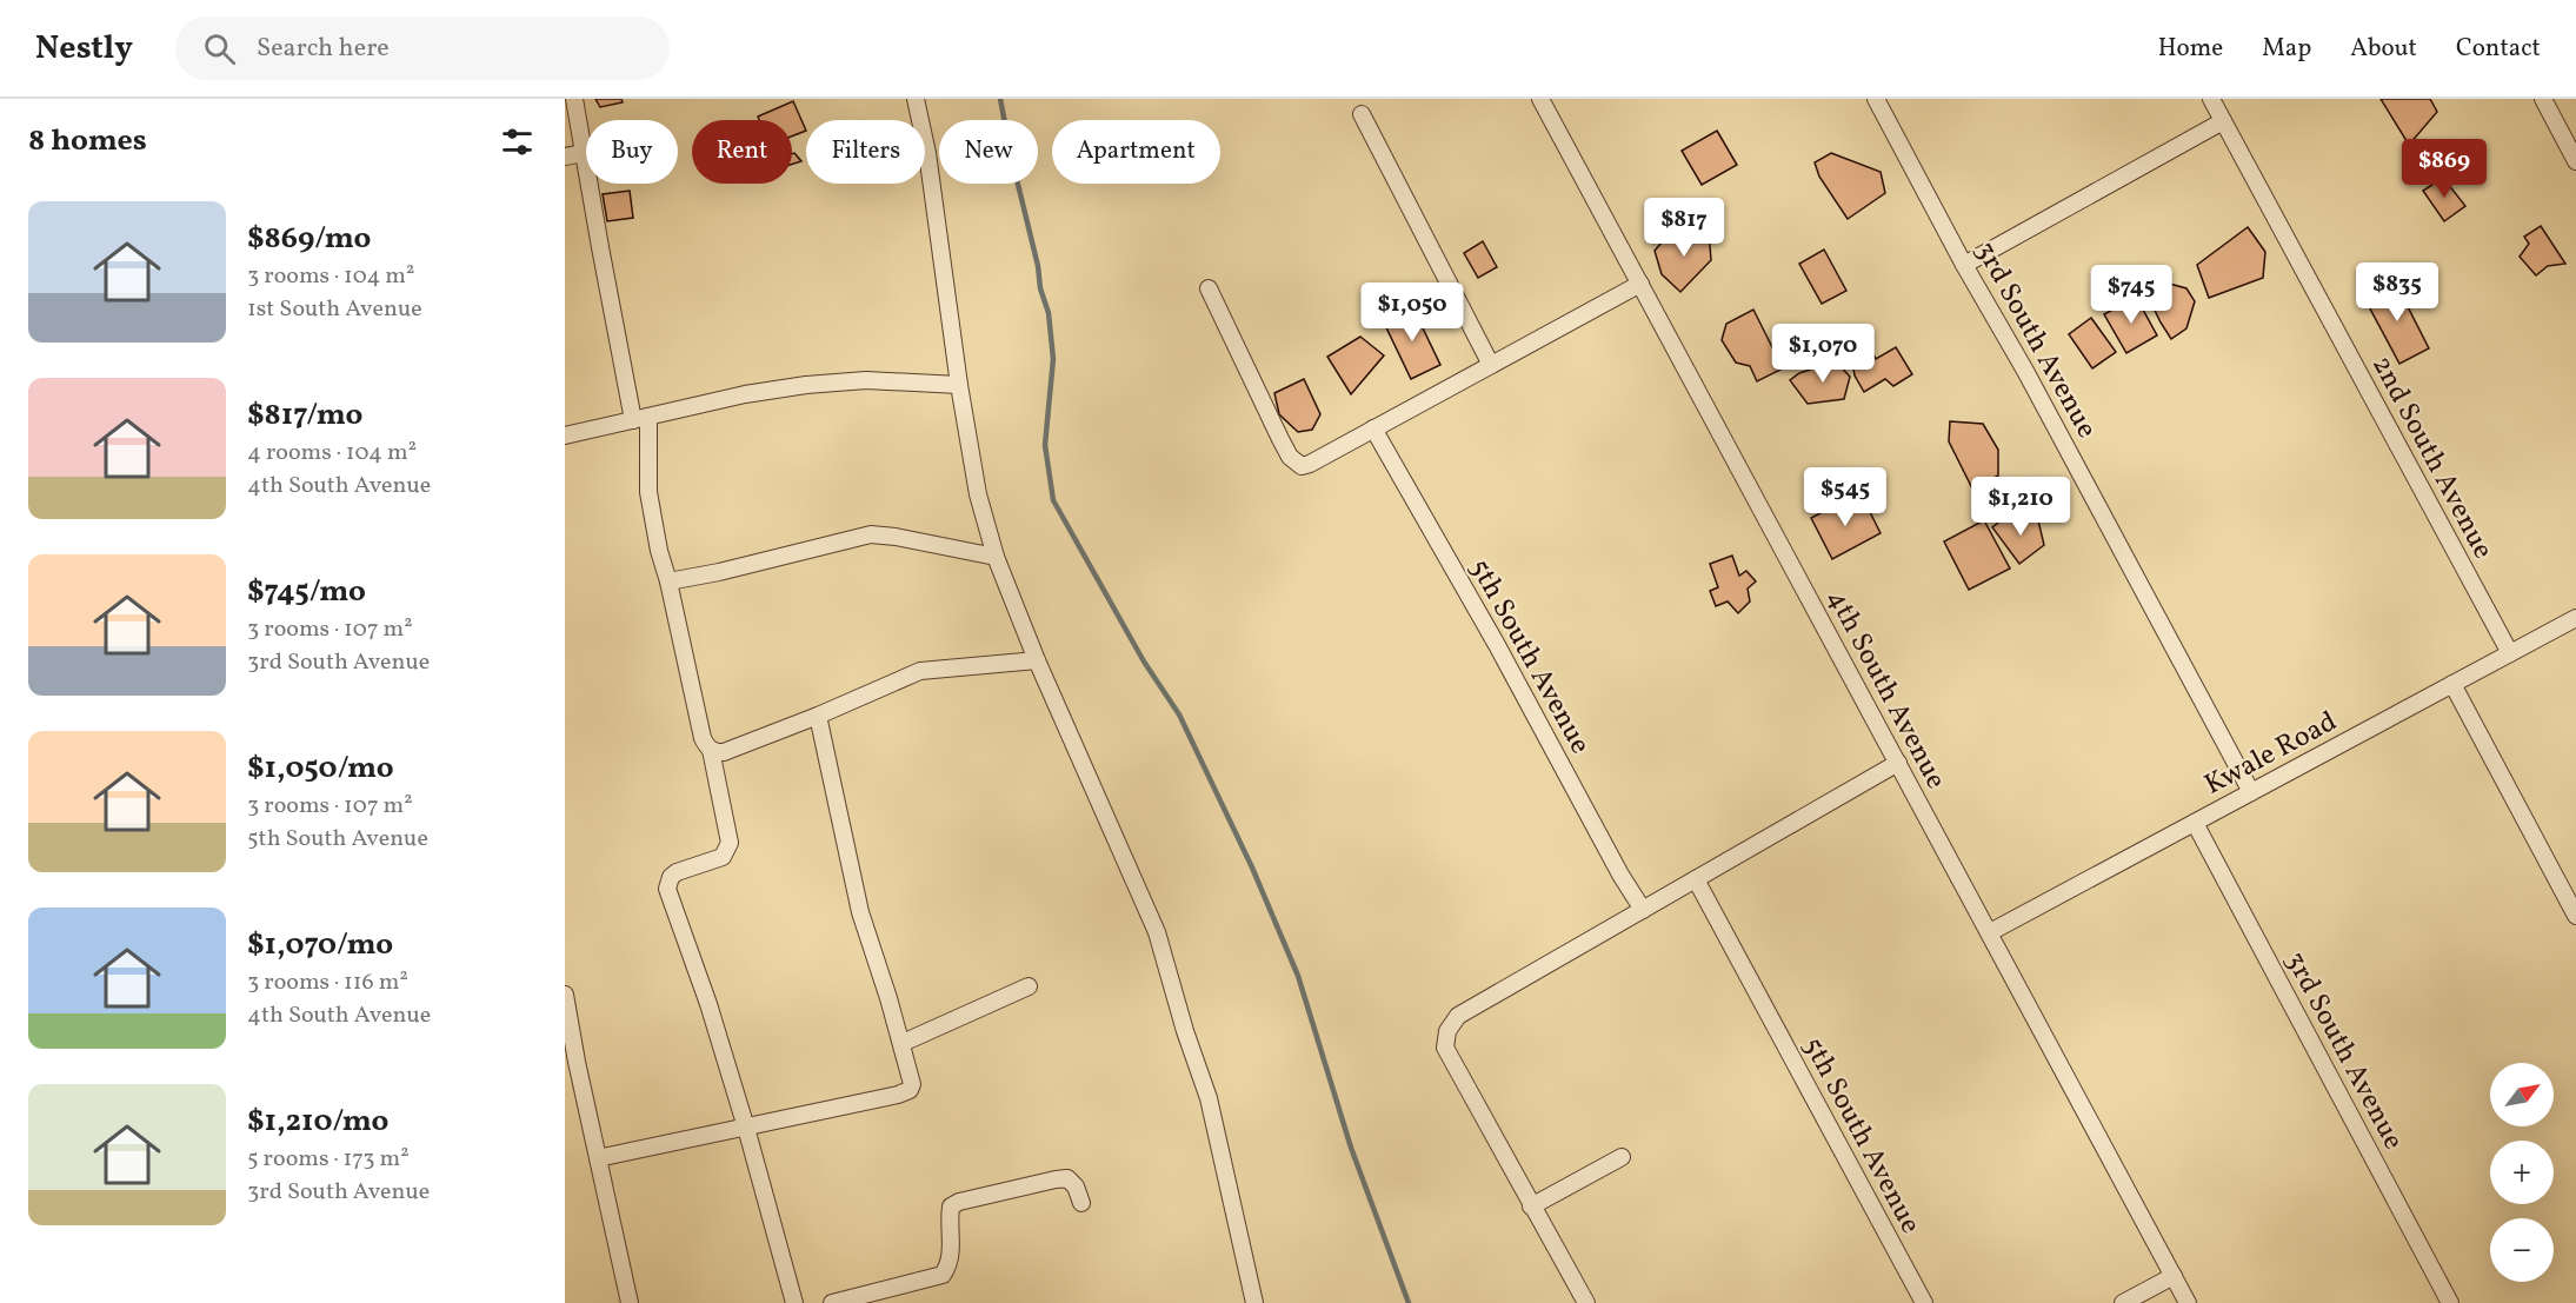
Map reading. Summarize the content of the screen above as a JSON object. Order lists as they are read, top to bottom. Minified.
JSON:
{"streets":{"street":["3rd South Avenue","2nd South Avenue","5th South Avenue","4th South Avenue","Kwale Road"]},"crossings":[["3rd South Avenue","Kwale Road"],["2nd South Avenue","Kwale Road"],["4th South Avenue","Kwale Road"]],"north":"top right","page":{"header":"Nestly","search":"Search here","nav":["Home","Map","About","Contact"],"heading":"8 homes","chip":["Buy","Rent","Filters","New","Apartment"],"price":["$869","$817","$835","$745","$1,050","$1,070","$545","$1,210"],"list":[{"name":"$869/mo","note":"3 rooms · 104 m² · 1st South Avenue"},{"name":"$817/mo","note":"4 rooms · 104 m² · 4th South Avenue"},{"name":"$745/mo","note":"3 rooms · 107 m² · 3rd South Avenue"},{"name":"$1,050/mo","note":"3 rooms · 107 m² · 5th South Avenue"},{"name":"$1,070/mo","note":"3 rooms · 116 m² · 4th South Avenue"},{"name":"$1,210/mo","note":"5 rooms · 173 m² · 3rd South Avenue"}],"map_buttons":["+","−"]}}
